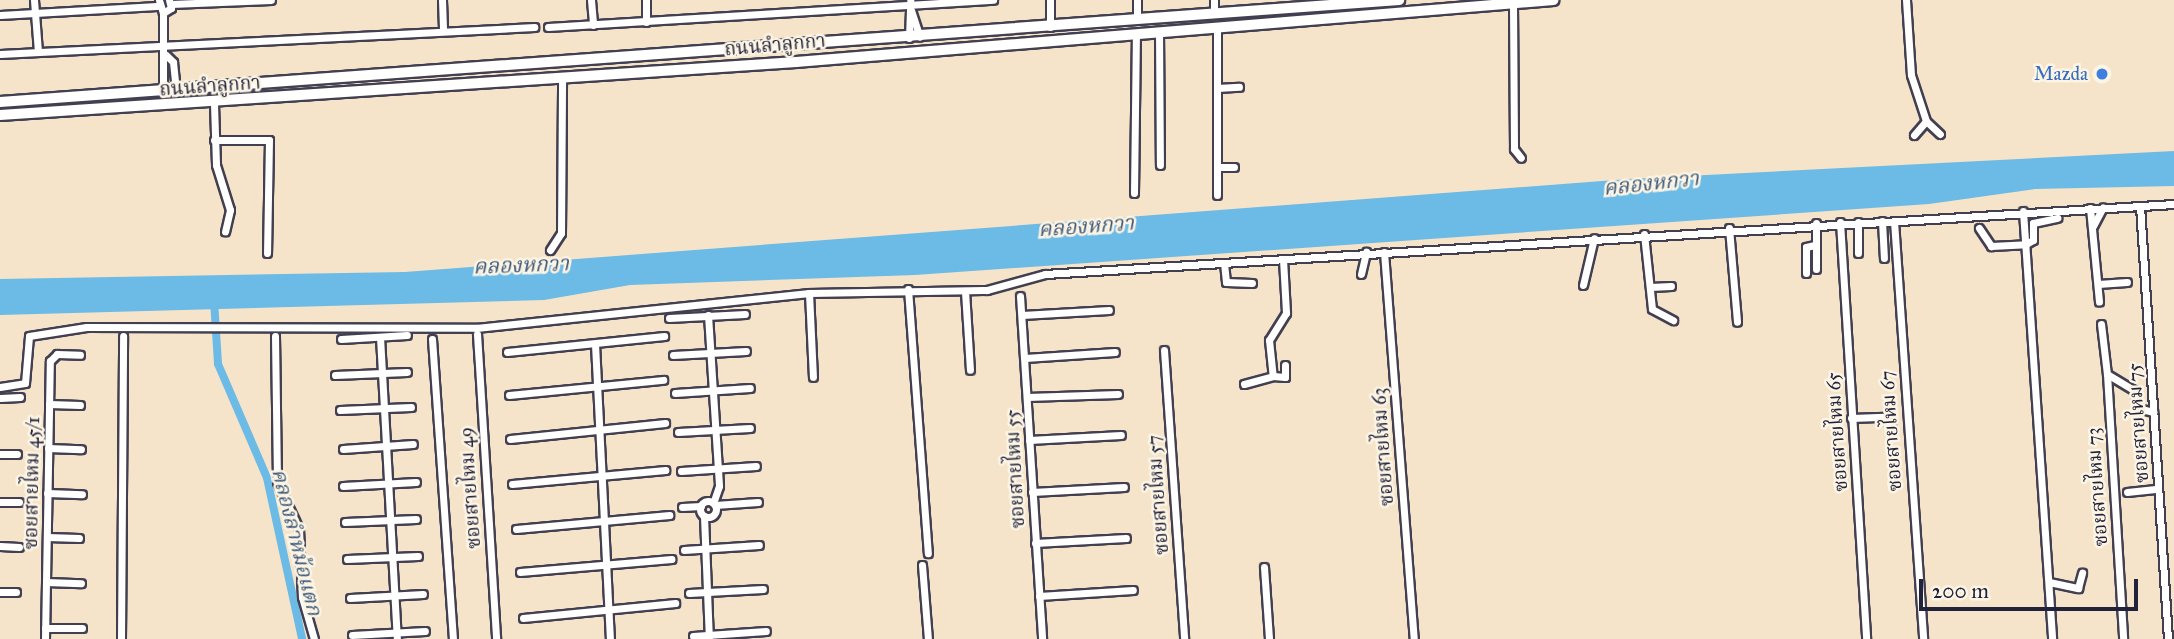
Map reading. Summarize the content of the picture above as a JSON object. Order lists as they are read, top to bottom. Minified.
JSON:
{"streets":{"main road":["ถนนลำลูกกา"],"street":["ซอยสายไหม 75","ซอยสายไหม 67","ซอยสายไหม 65","ซอยสายไหม 63","ซอยสายไหม 55","ซอยสายไหม 45/1","ซอยสายไหม 73","ซอยสายไหม 49","ซอยสายไหม 57"]},"water":["คลองหกวา","คลองลำหม้อแตก"],"places":["Mazda"],"scale_bar":"200 m"}
